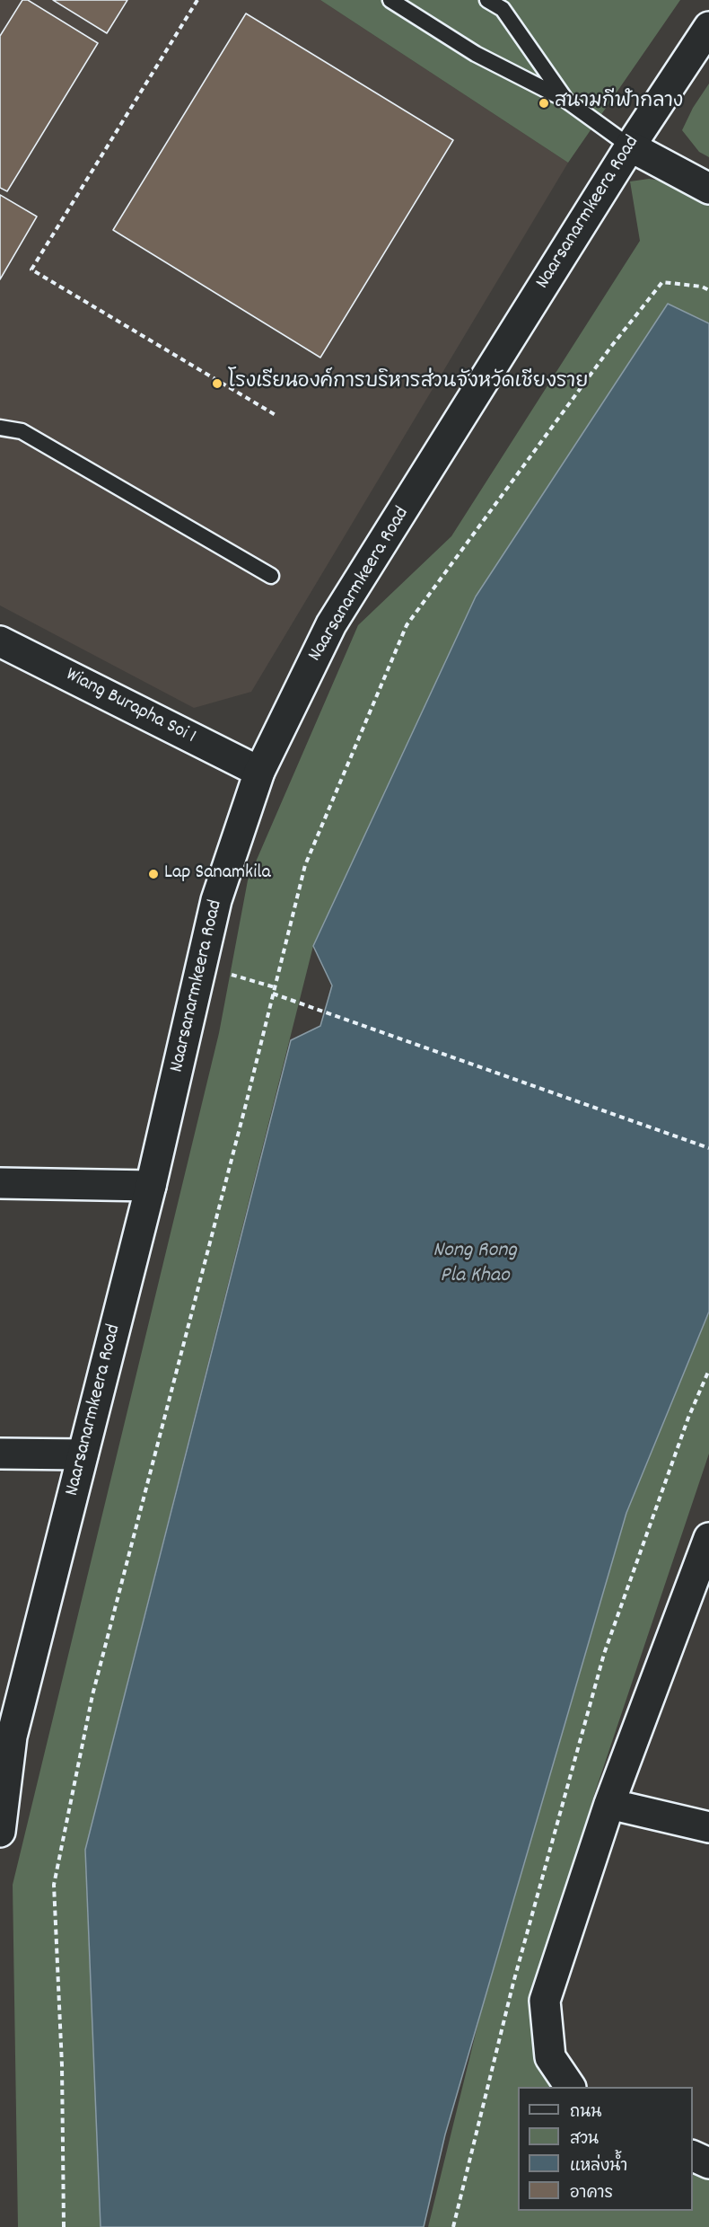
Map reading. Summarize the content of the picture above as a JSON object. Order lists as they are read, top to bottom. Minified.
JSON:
{"streets":{"street":["Naarsanarmkeera Road","Wiang Burapha Soi 1"]},"crossings":[["Naarsanarmkeera Road","Wiang Burapha Soi 1"]],"water":["Nong Rong Pla Khao"],"places":["สนามกีฬากลาง","โรงเรียนองค์การบริหารส่วนจังหวัดเชียงราย","Lap Sanamkila"],"legend":["ถนน","สวน","แหล่งน้ำ","อาคาร"]}
